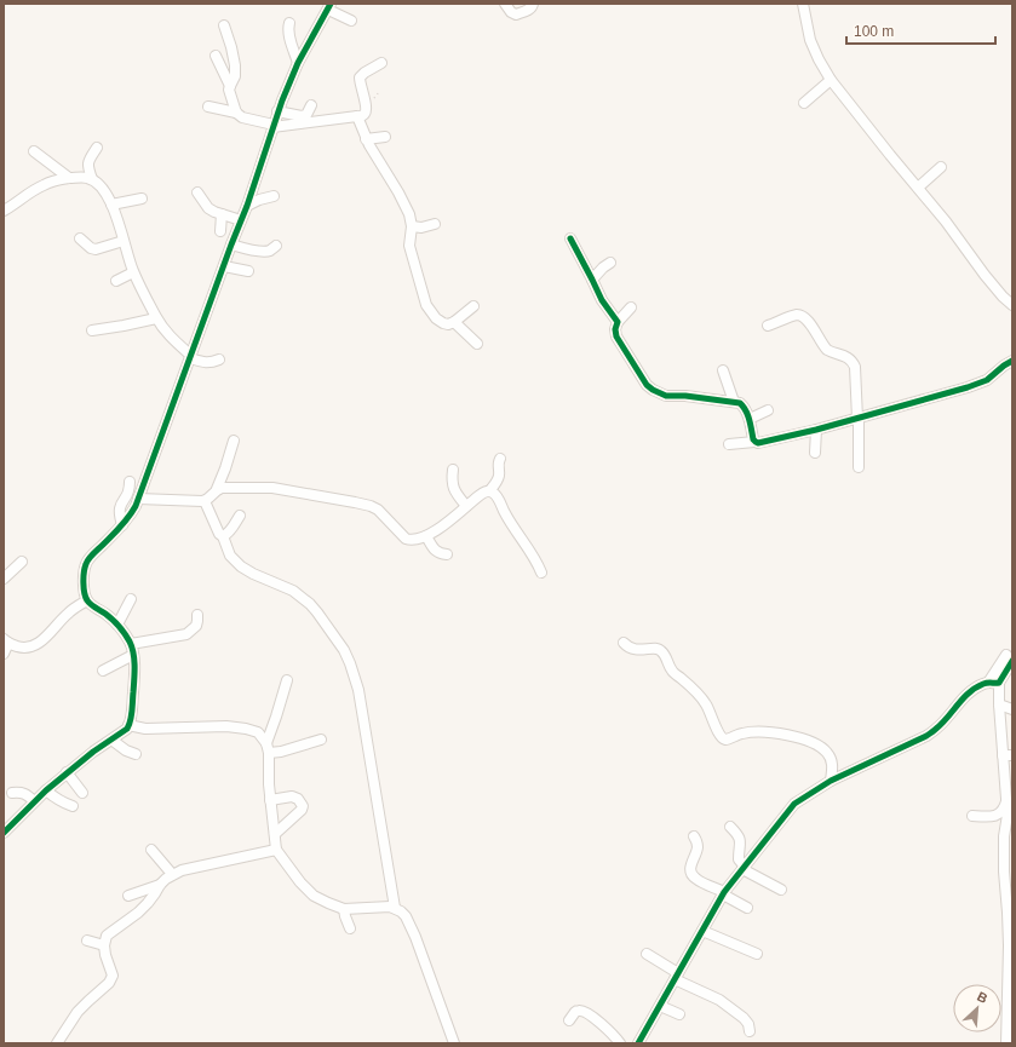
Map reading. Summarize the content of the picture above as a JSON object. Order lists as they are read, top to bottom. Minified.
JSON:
{"scale_bar":"100 m","north":"top right"}
